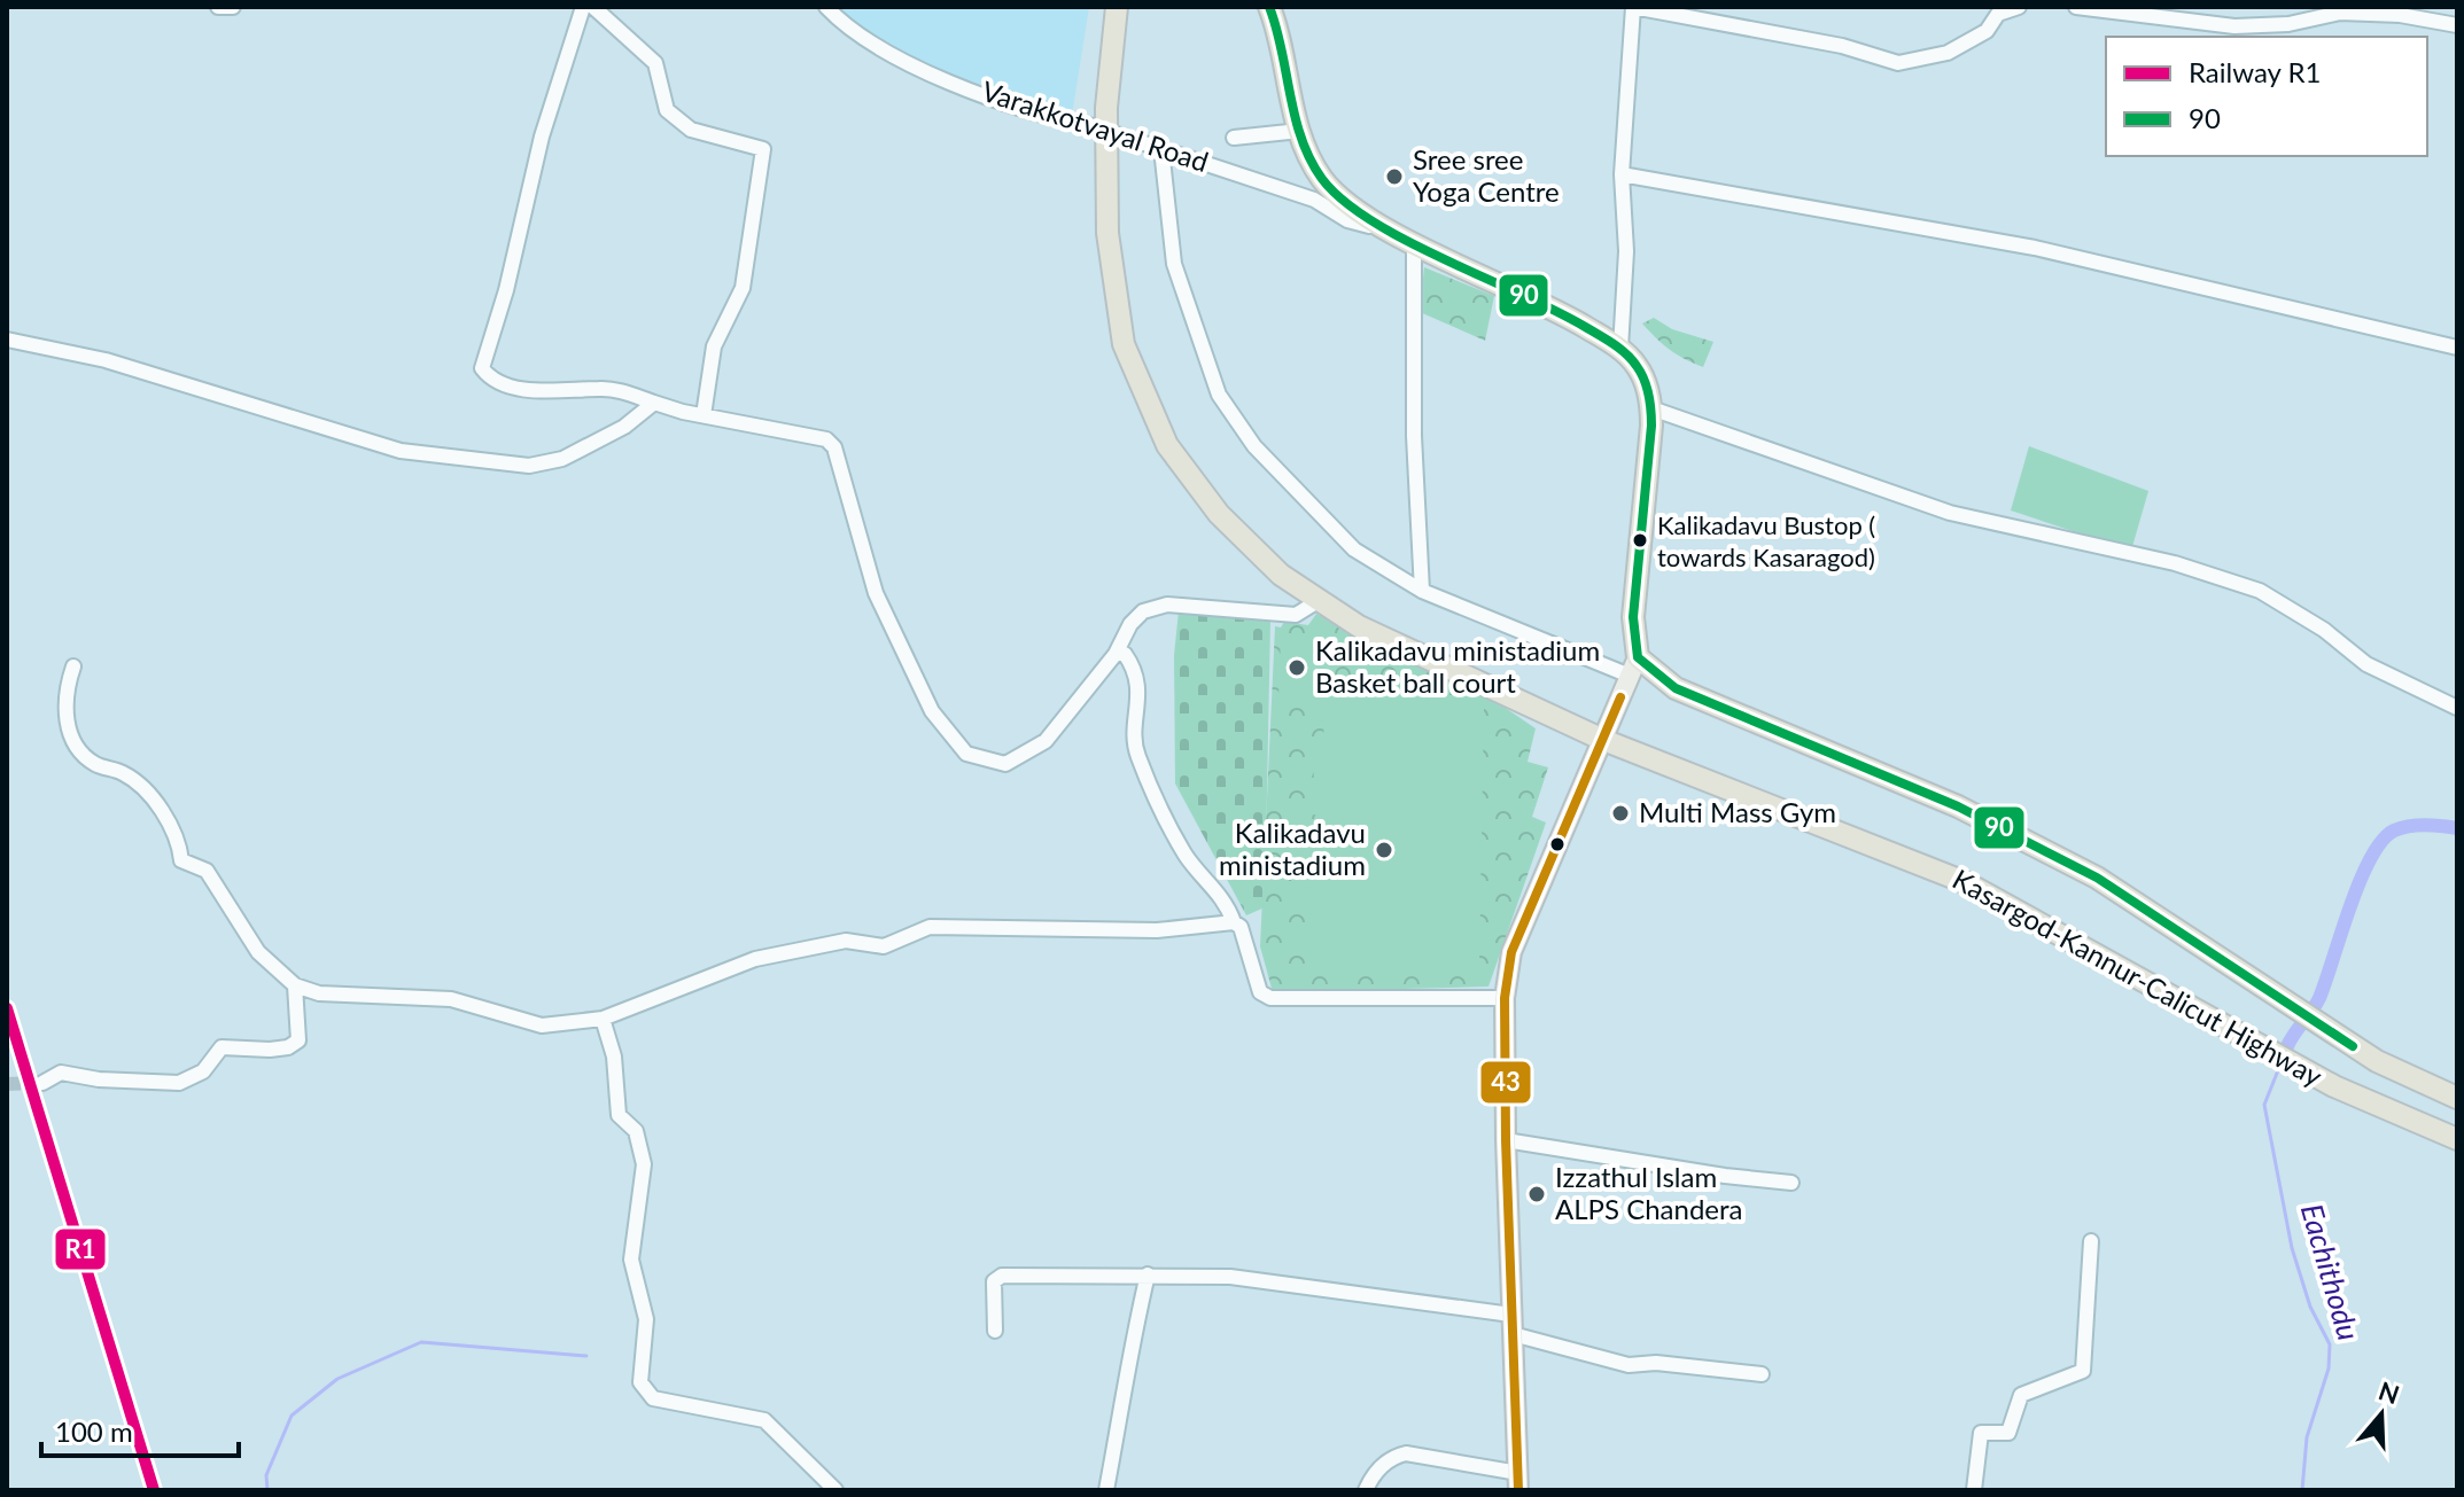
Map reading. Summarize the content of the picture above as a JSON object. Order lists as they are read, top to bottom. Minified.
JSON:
{"streets":{"highway":["Kasargod-Kannur-Calicut Highway"],"street":["Varakkotvayal Road"]},"crossings":[["Varakkotvayal Road","Kasargod-Kannur-Calicut Highway"]],"water":["Eachithodu"],"places":["Sree sree Yoga Centre","Kalikadavu Bustop ( towards Kasaragod)","Kalikadavu ministadium Basket ball court","Multi Mass Gym","Kalikadavu ministadium","Izzathul Islam ALPS Chandera"],"lines":["transit line 90","transit line 43","rail line R1"],"legend":["Railway R1","90"],"scale_bar":"100 m","north":"top"}
